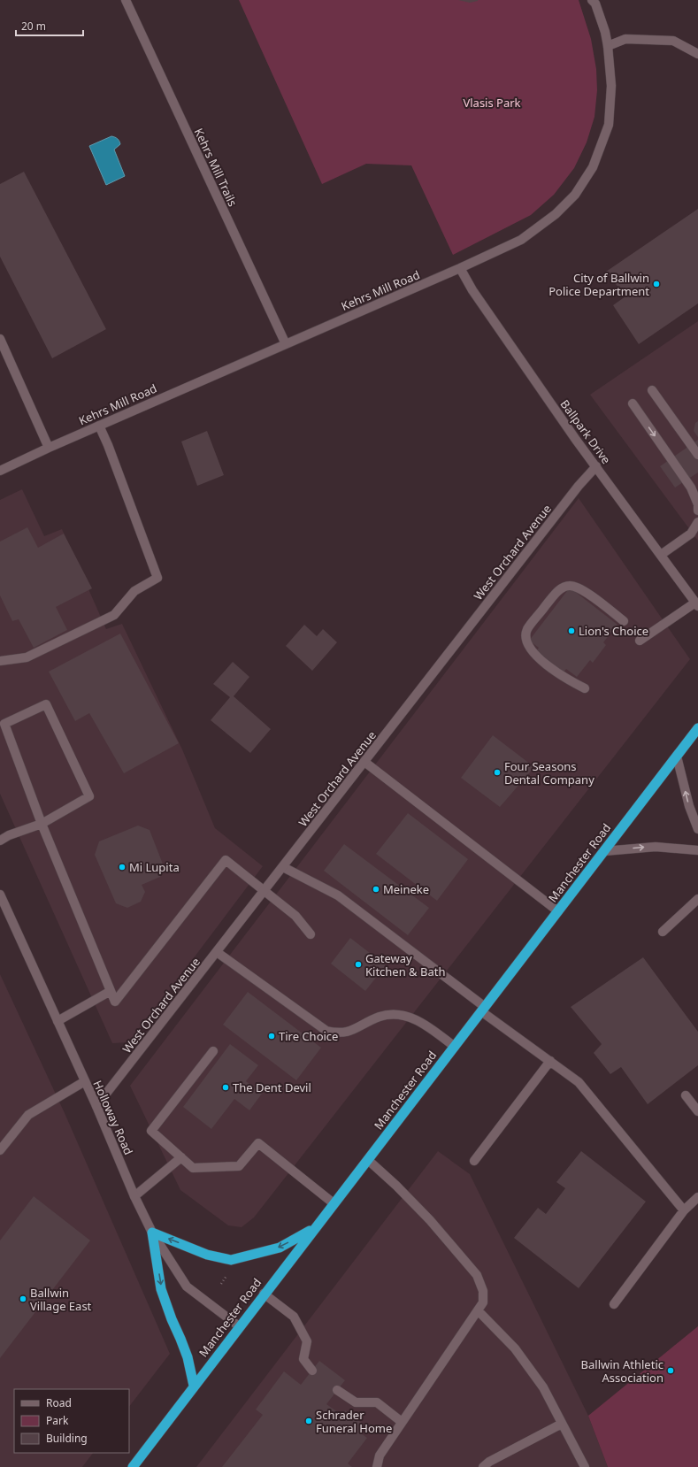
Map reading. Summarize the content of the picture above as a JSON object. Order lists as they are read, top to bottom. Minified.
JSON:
{"streets":{"highway":["Manchester Road"],"street":["Kehrs Mill Trails","Kehrs Mill Road","Ballpark Drive","West Orchard Avenue","Holloway Road"]},"crossings":[["Kehrs Mill Trails","Kehrs Mill Road"],["Kehrs Mill Road","Ballpark Drive"],["Ballpark Drive","West Orchard Avenue"],["West Orchard Avenue","Holloway Road"],["Manchester Road","Holloway Road"]],"parks":["Vlasis Park"],"places":["City of Ballwin Police Department","Lion's Choice","Four Seasons Dental Company","Mi Lupita","Meineke","Gateway Kitchen & Bath","Tire Choice","The Dent Devil","Ballwin Village East","Ballwin Athletic Association","Schrader Funeral Home"],"legend":["Road","Park","Building"],"scale_bar":"20 m"}
